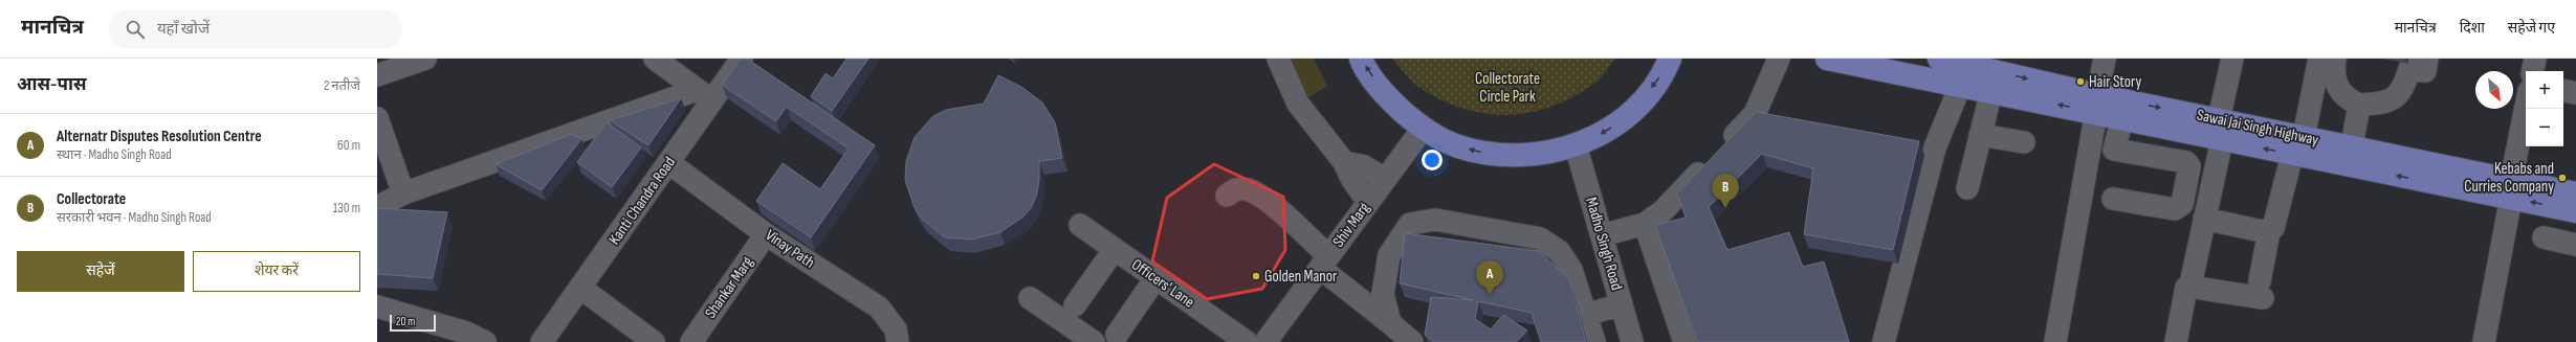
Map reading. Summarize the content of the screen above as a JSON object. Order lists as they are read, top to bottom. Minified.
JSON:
{"streets":{"main road":["Sawai Jai Singh Highway"],"street":["Kanti Chandra Road","Shiv Marg","Madho Singh Road","Vinay Path","Officers' Lane","Shankar Marg"]},"crossings":[["Kanti Chandra Road","Vinay Path"],["Vinay Path","Shankar Marg"]],"parks":["Collectorate Circle Park"],"places":["Hair Story","Kebabs and Curries Company","Golden Manor"],"scale_bar":"20 m","north":"bottom right","page":{"header":"मानचित्र","search":"यहाँ खोजें","nav":["मानचित्र","दिशा","सहेजे गए"],"heading":["आस-पास","2 नतीजे"],"map_buttons":["+","−"],"list":[{"mark":"A","name":"Alternatr Disputes Resolution Centre","note":"स्थान · Madho Singh Road","value":"60 m"},{"mark":"B","name":"Collectorate","note":"सरकारी भवन · Madho Singh Road","value":"130 m"}],"pins":["B","A"],"buttons":["सहेजें","शेयर करें"],"scale":"20 m"}}
